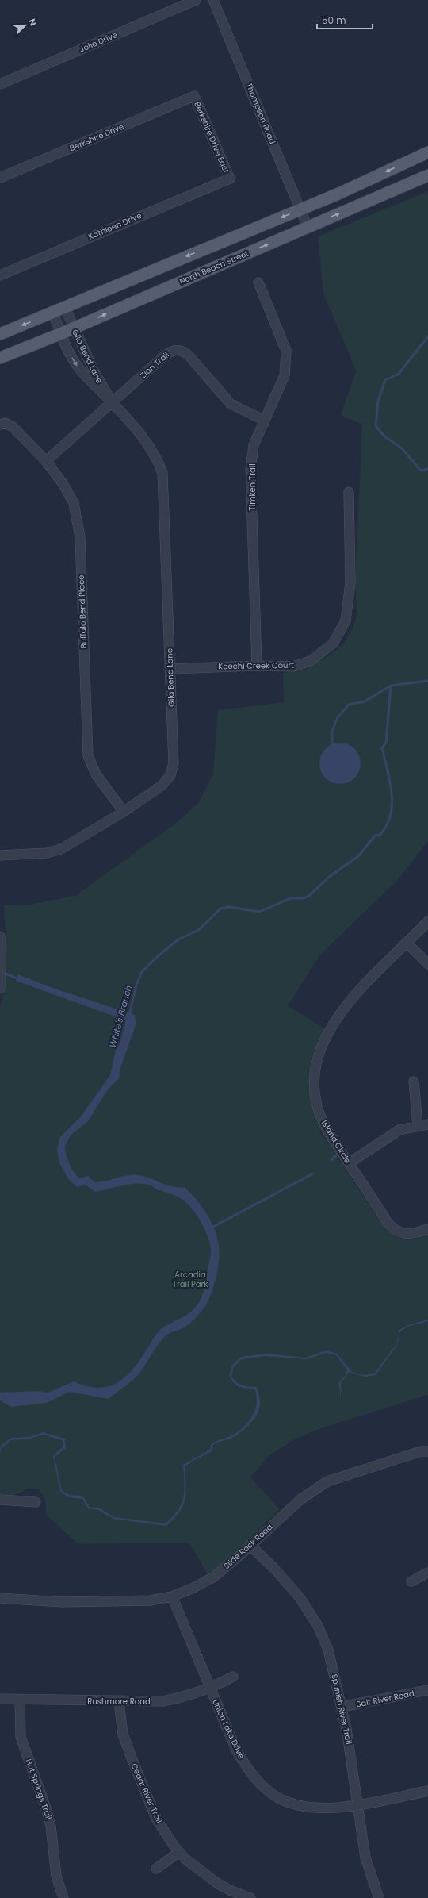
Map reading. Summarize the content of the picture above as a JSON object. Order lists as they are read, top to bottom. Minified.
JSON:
{"streets":{"main road":["North Beach Street"],"street":["Jolie Drive","Thompson Road","Berkshire Drive","Berkshire Drive East","Kathleen Drive","Gila Bend Lane","Zion Trail","Timken Trail","Buffalo Bend Place","Keechi Creek Court","Island Circle","Slide Rock Road","Salt River Road","Rushmore Road","Spanish River Trail","Union Lake Drive","Hot Springs Trail","Cedar River Trail"]},"crossings":[["Thompson Road","North Beach Street"],["Berkshire Drive","Berkshire Drive East"],["Berkshire Drive East","Kathleen Drive"],["North Beach Street","Gila Bend Lane"],["Gila Bend Lane","Zion Trail"],["Gila Bend Lane","Buffalo Bend Place"],["Gila Bend Lane","Keechi Creek Court"],["Zion Trail","Timken Trail"],["Zion Trail","Buffalo Bend Place"],["Timken Trail","Keechi Creek Court"],["Slide Rock Road","Spanish River Trail"],["Slide Rock Road","Union Lake Drive"],["Salt River Road","Spanish River Trail"],["Rushmore Road","Union Lake Drive"],["Rushmore Road","Hot Springs Trail"],["Rushmore Road","Cedar River Trail"],["Spanish River Trail","Union Lake Drive"]],"water":["White's Branch"],"parks":["Arcadia Trail Park"],"scale_bar":"50 m","north":"top right"}
